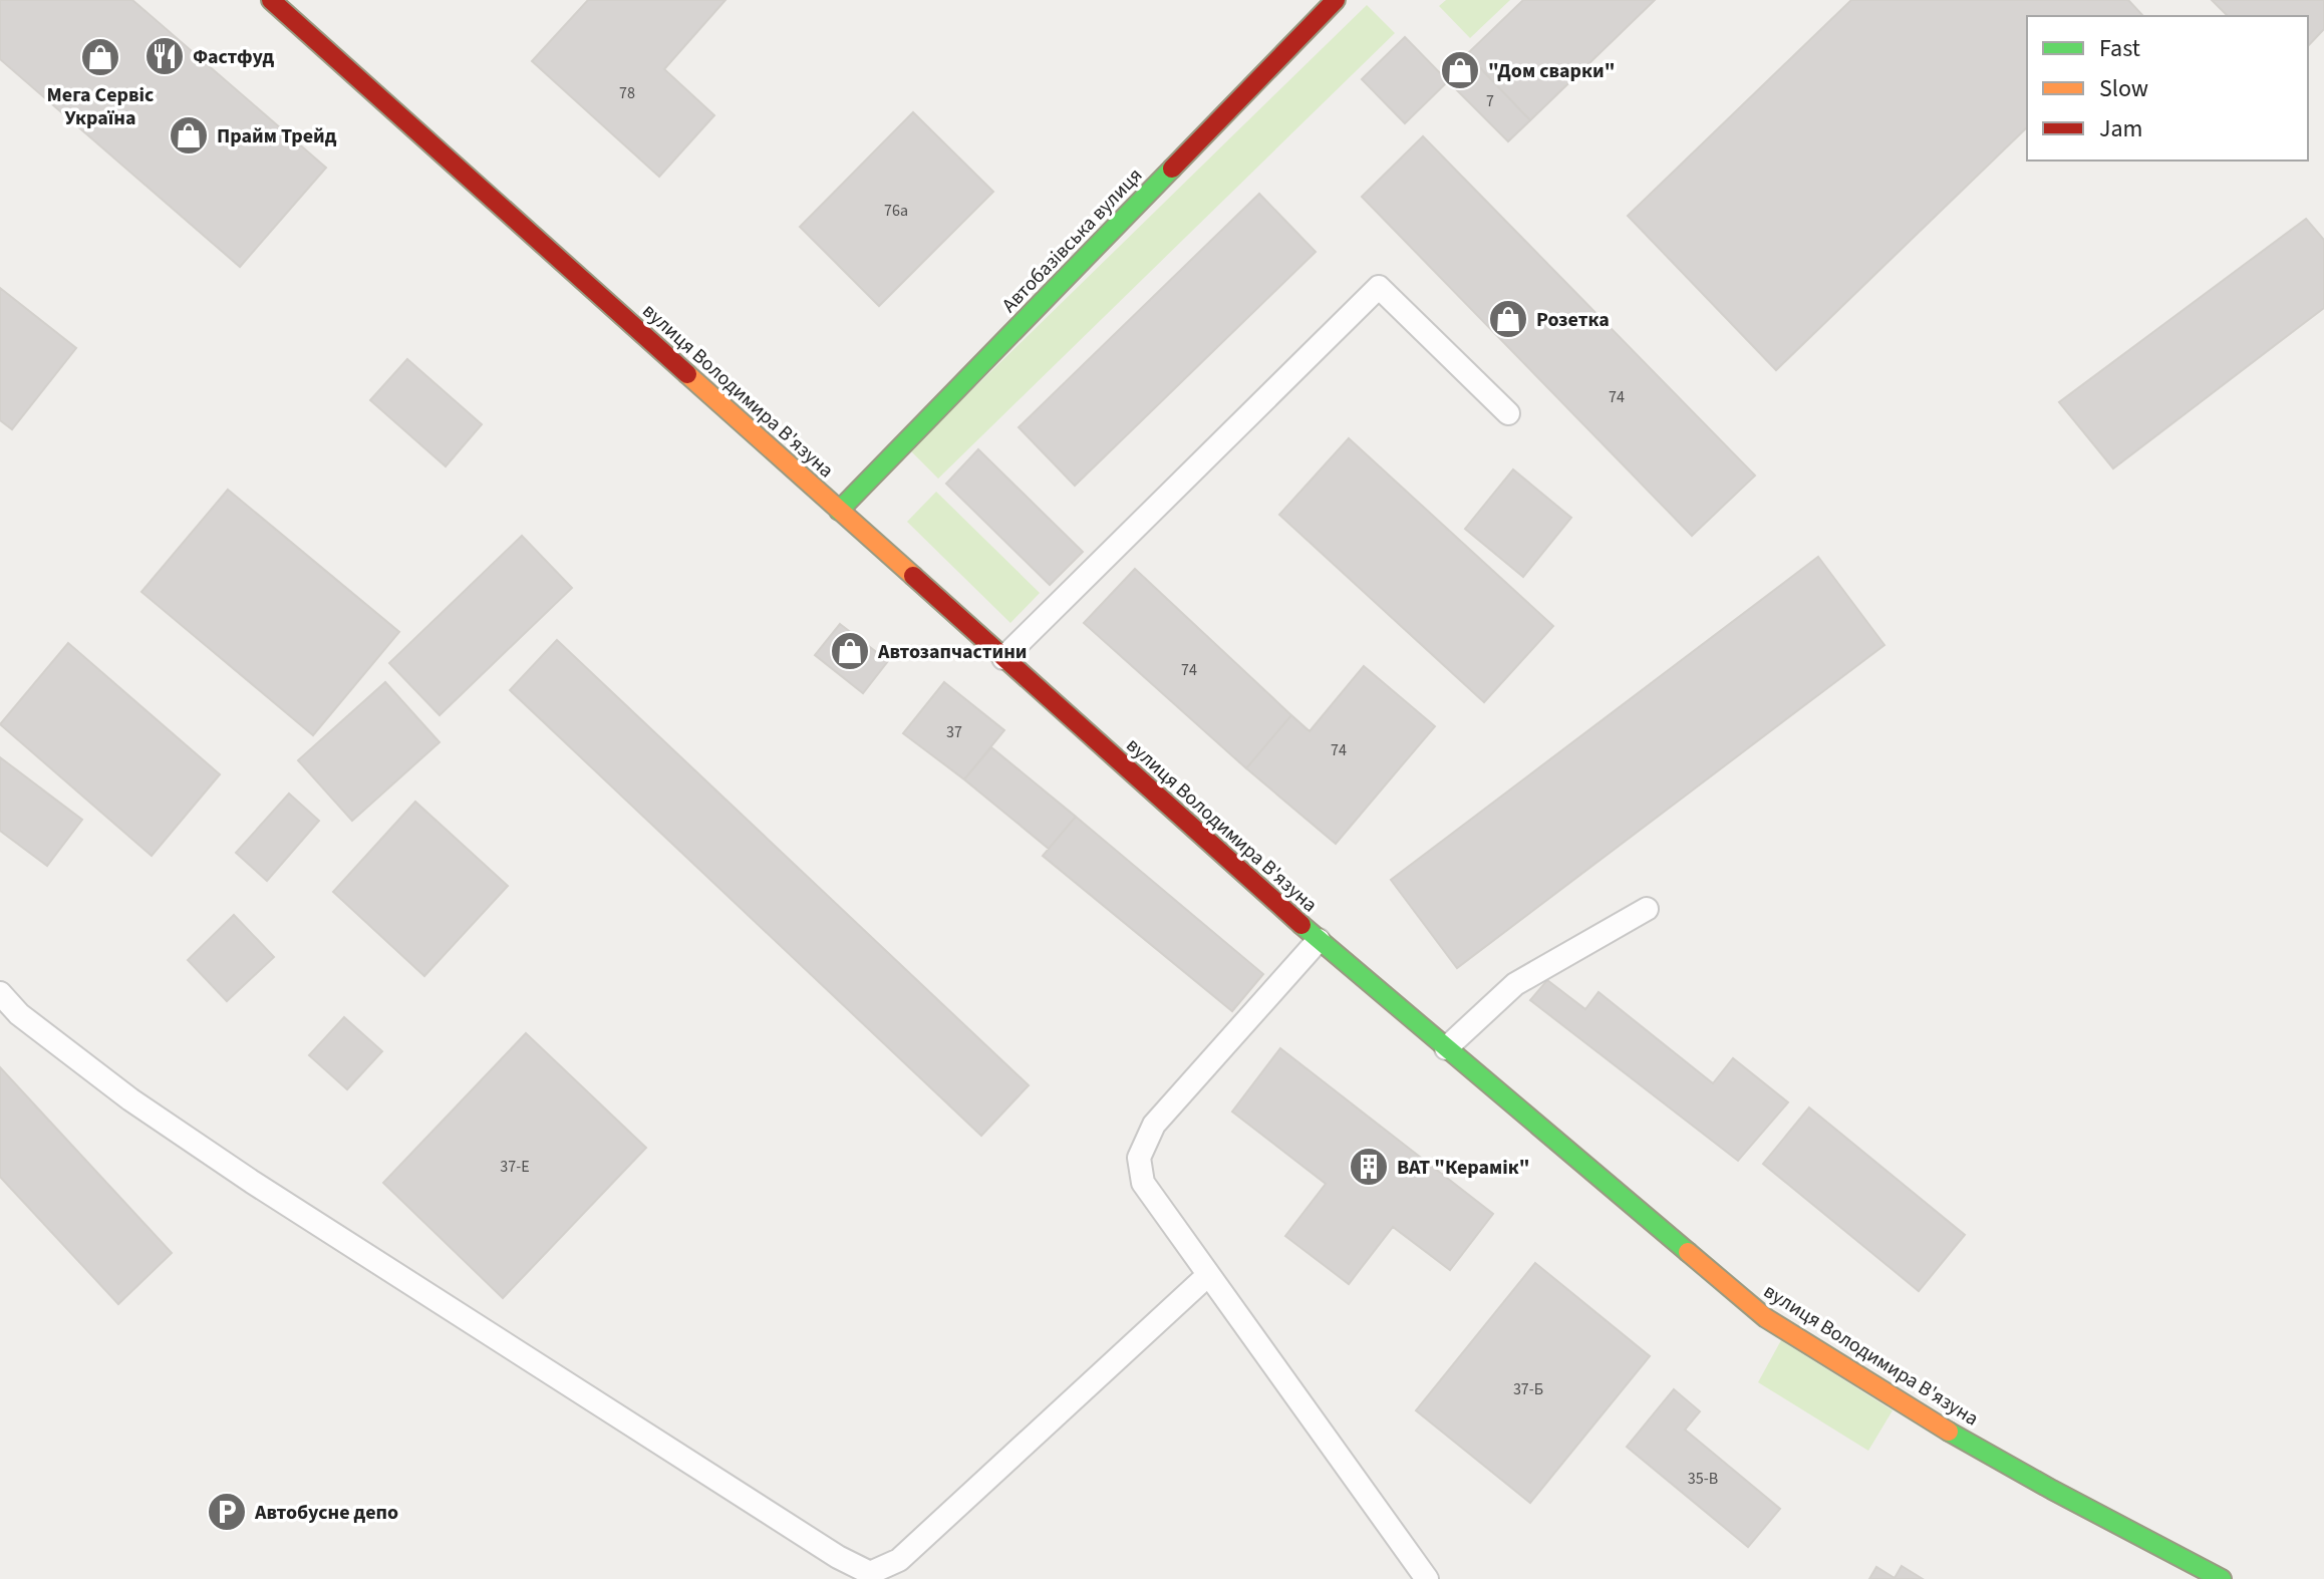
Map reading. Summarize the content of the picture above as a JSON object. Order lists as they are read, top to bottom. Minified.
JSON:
{"streets":{"main road":["Автобазівська вулиця","вулиця Володимира В'язуна"]},"crossings":[["Автобазівська вулиця","вулиця Володимира В'язуна"]],"places":{"restaurant":["Фастфуд"],"shop":["Мега Сервіс Україна","\"Дом сварки\"","Прайм Трейд","Розетка","Автозапчастини"],"building":["ВАТ \"Керамік\""],"parking":["Автобусне депо"]},"house_numbers":["78","7","76а","74","74","37","74","37-Е","37-Б","35-В"],"legend":["Fast","Slow","Jam"]}
